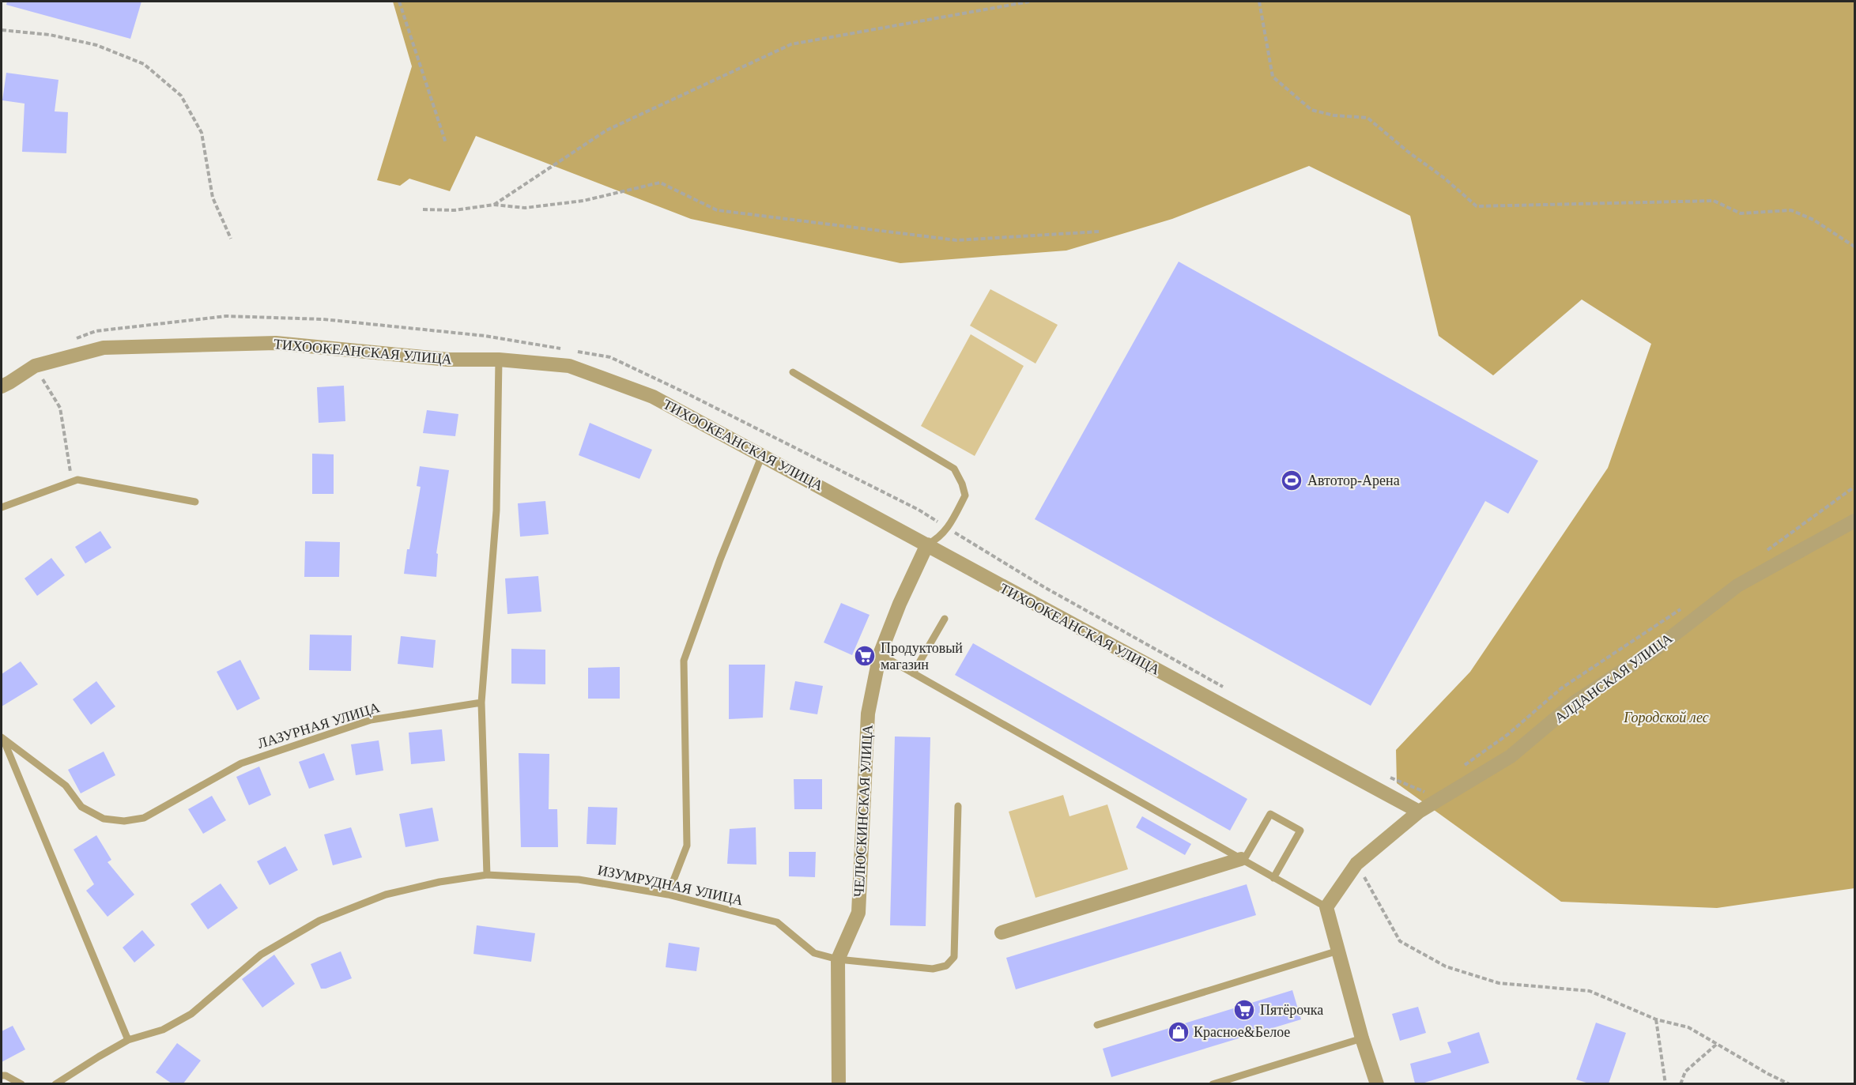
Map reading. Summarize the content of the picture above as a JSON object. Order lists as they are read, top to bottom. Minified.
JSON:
{"streets":{"street":["ТИХООКЕАНСКАЯ УЛИЦА","АЛДАНСКАЯ УЛИЦА","ЧЕЛЮСКИНСКАЯ УЛИЦА"],"lane":["ЛАЗУРНАЯ УЛИЦА","ИЗУМРУДНАЯ УЛИЦА"]},"crossings":[["ТИХООКЕАНСКАЯ УЛИЦА","АЛДАНСКАЯ УЛИЦА"],["ТИХООКЕАНСКАЯ УЛИЦА","ЧЕЛЮСКИНСКАЯ УЛИЦА"],["ЧЕЛЮСКИНСКАЯ УЛИЦА","ИЗУМРУДНАЯ УЛИЦА"]],"parks":["Городской лес"],"places":{"sports":["Автотор-Арена"],"supermarket":["Продуктовый магазин","Пятёрочка"],"shop":["Красное&Белое"]}}
